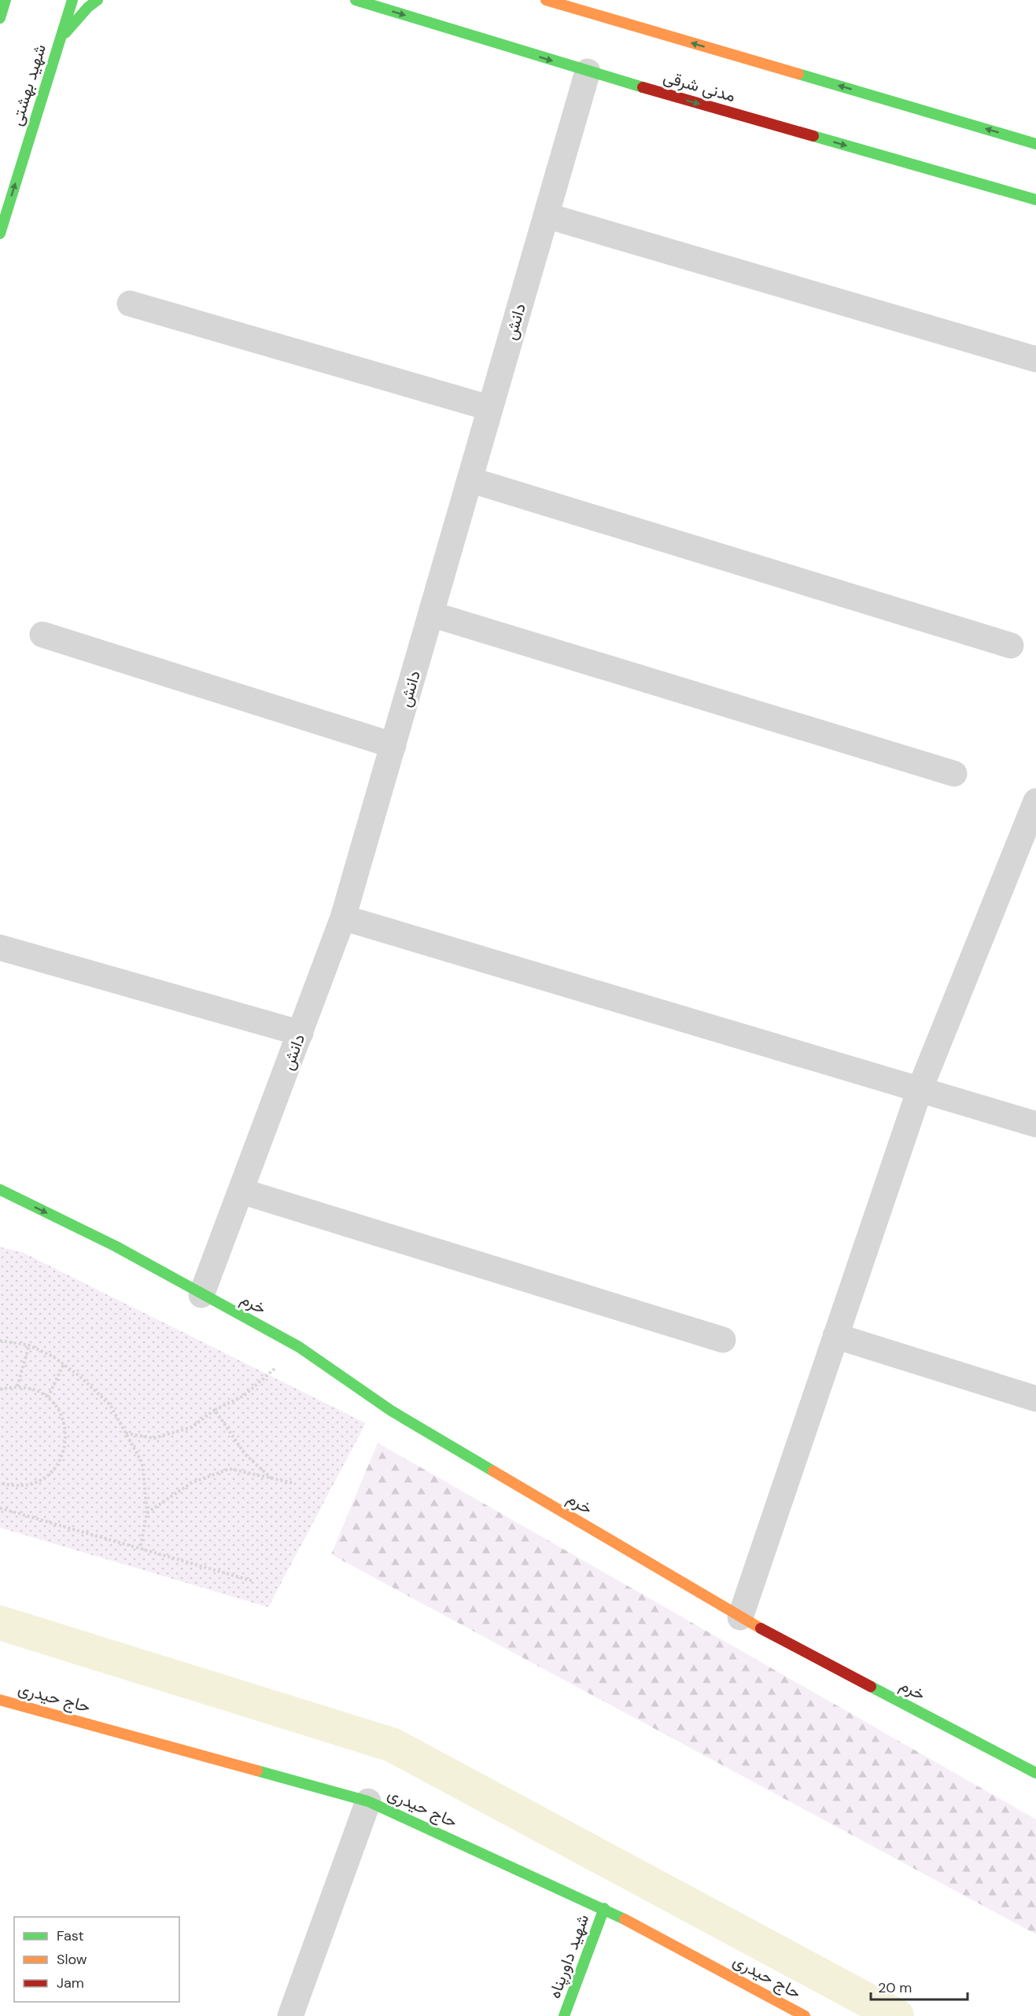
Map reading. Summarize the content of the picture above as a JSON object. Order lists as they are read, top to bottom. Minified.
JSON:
{"streets":{"street":["شهید بهشتی","مدنی شرقی","دانش","خرم","حاج حیدری","شهید داورپناه"]},"crossings":[["مدنی شرقی","دانش"],["دانش","خرم"],["حاج حیدری","شهید داورپناه"]],"one_way":["شهید بهشتی"],"legend":["Fast","Slow","Jam"],"scale_bar":"20 m"}
